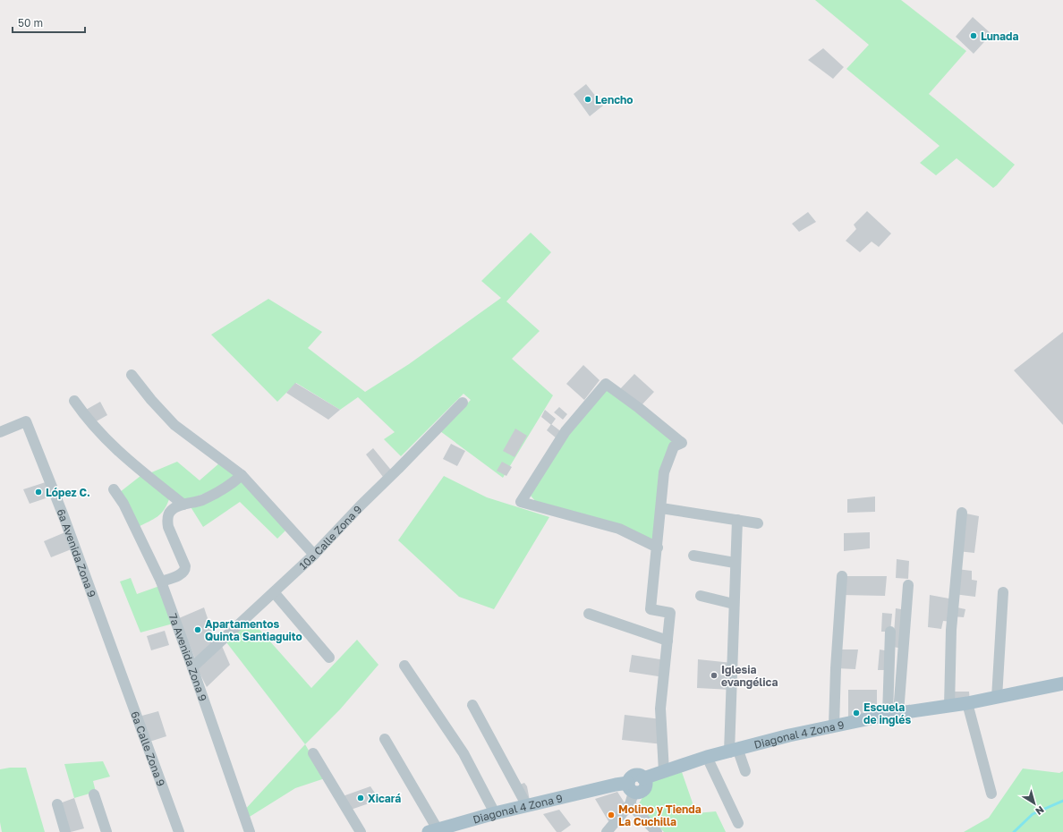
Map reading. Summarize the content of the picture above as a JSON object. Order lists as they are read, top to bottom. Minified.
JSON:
{"streets":{"main road":["Diagonal 4 Zona 9"],"street":["10a Calle Zona 9","6a Avenida Zona 9","7a Avenida Zona 9","6a Calle Zona 9"]},"crossings":[["10a Calle Zona 9","7a Avenida Zona 9"],["6a Avenida Zona 9","6a Calle Zona 9"]],"places":["Lunada","Lencho","López C.","Apartamentos Quinta Santiaguito","Iglesia evangélica","Escuela de inglés","Xicará","Molino y Tienda La Cuchilla"],"scale_bar":"50 m","north":"bottom right"}
